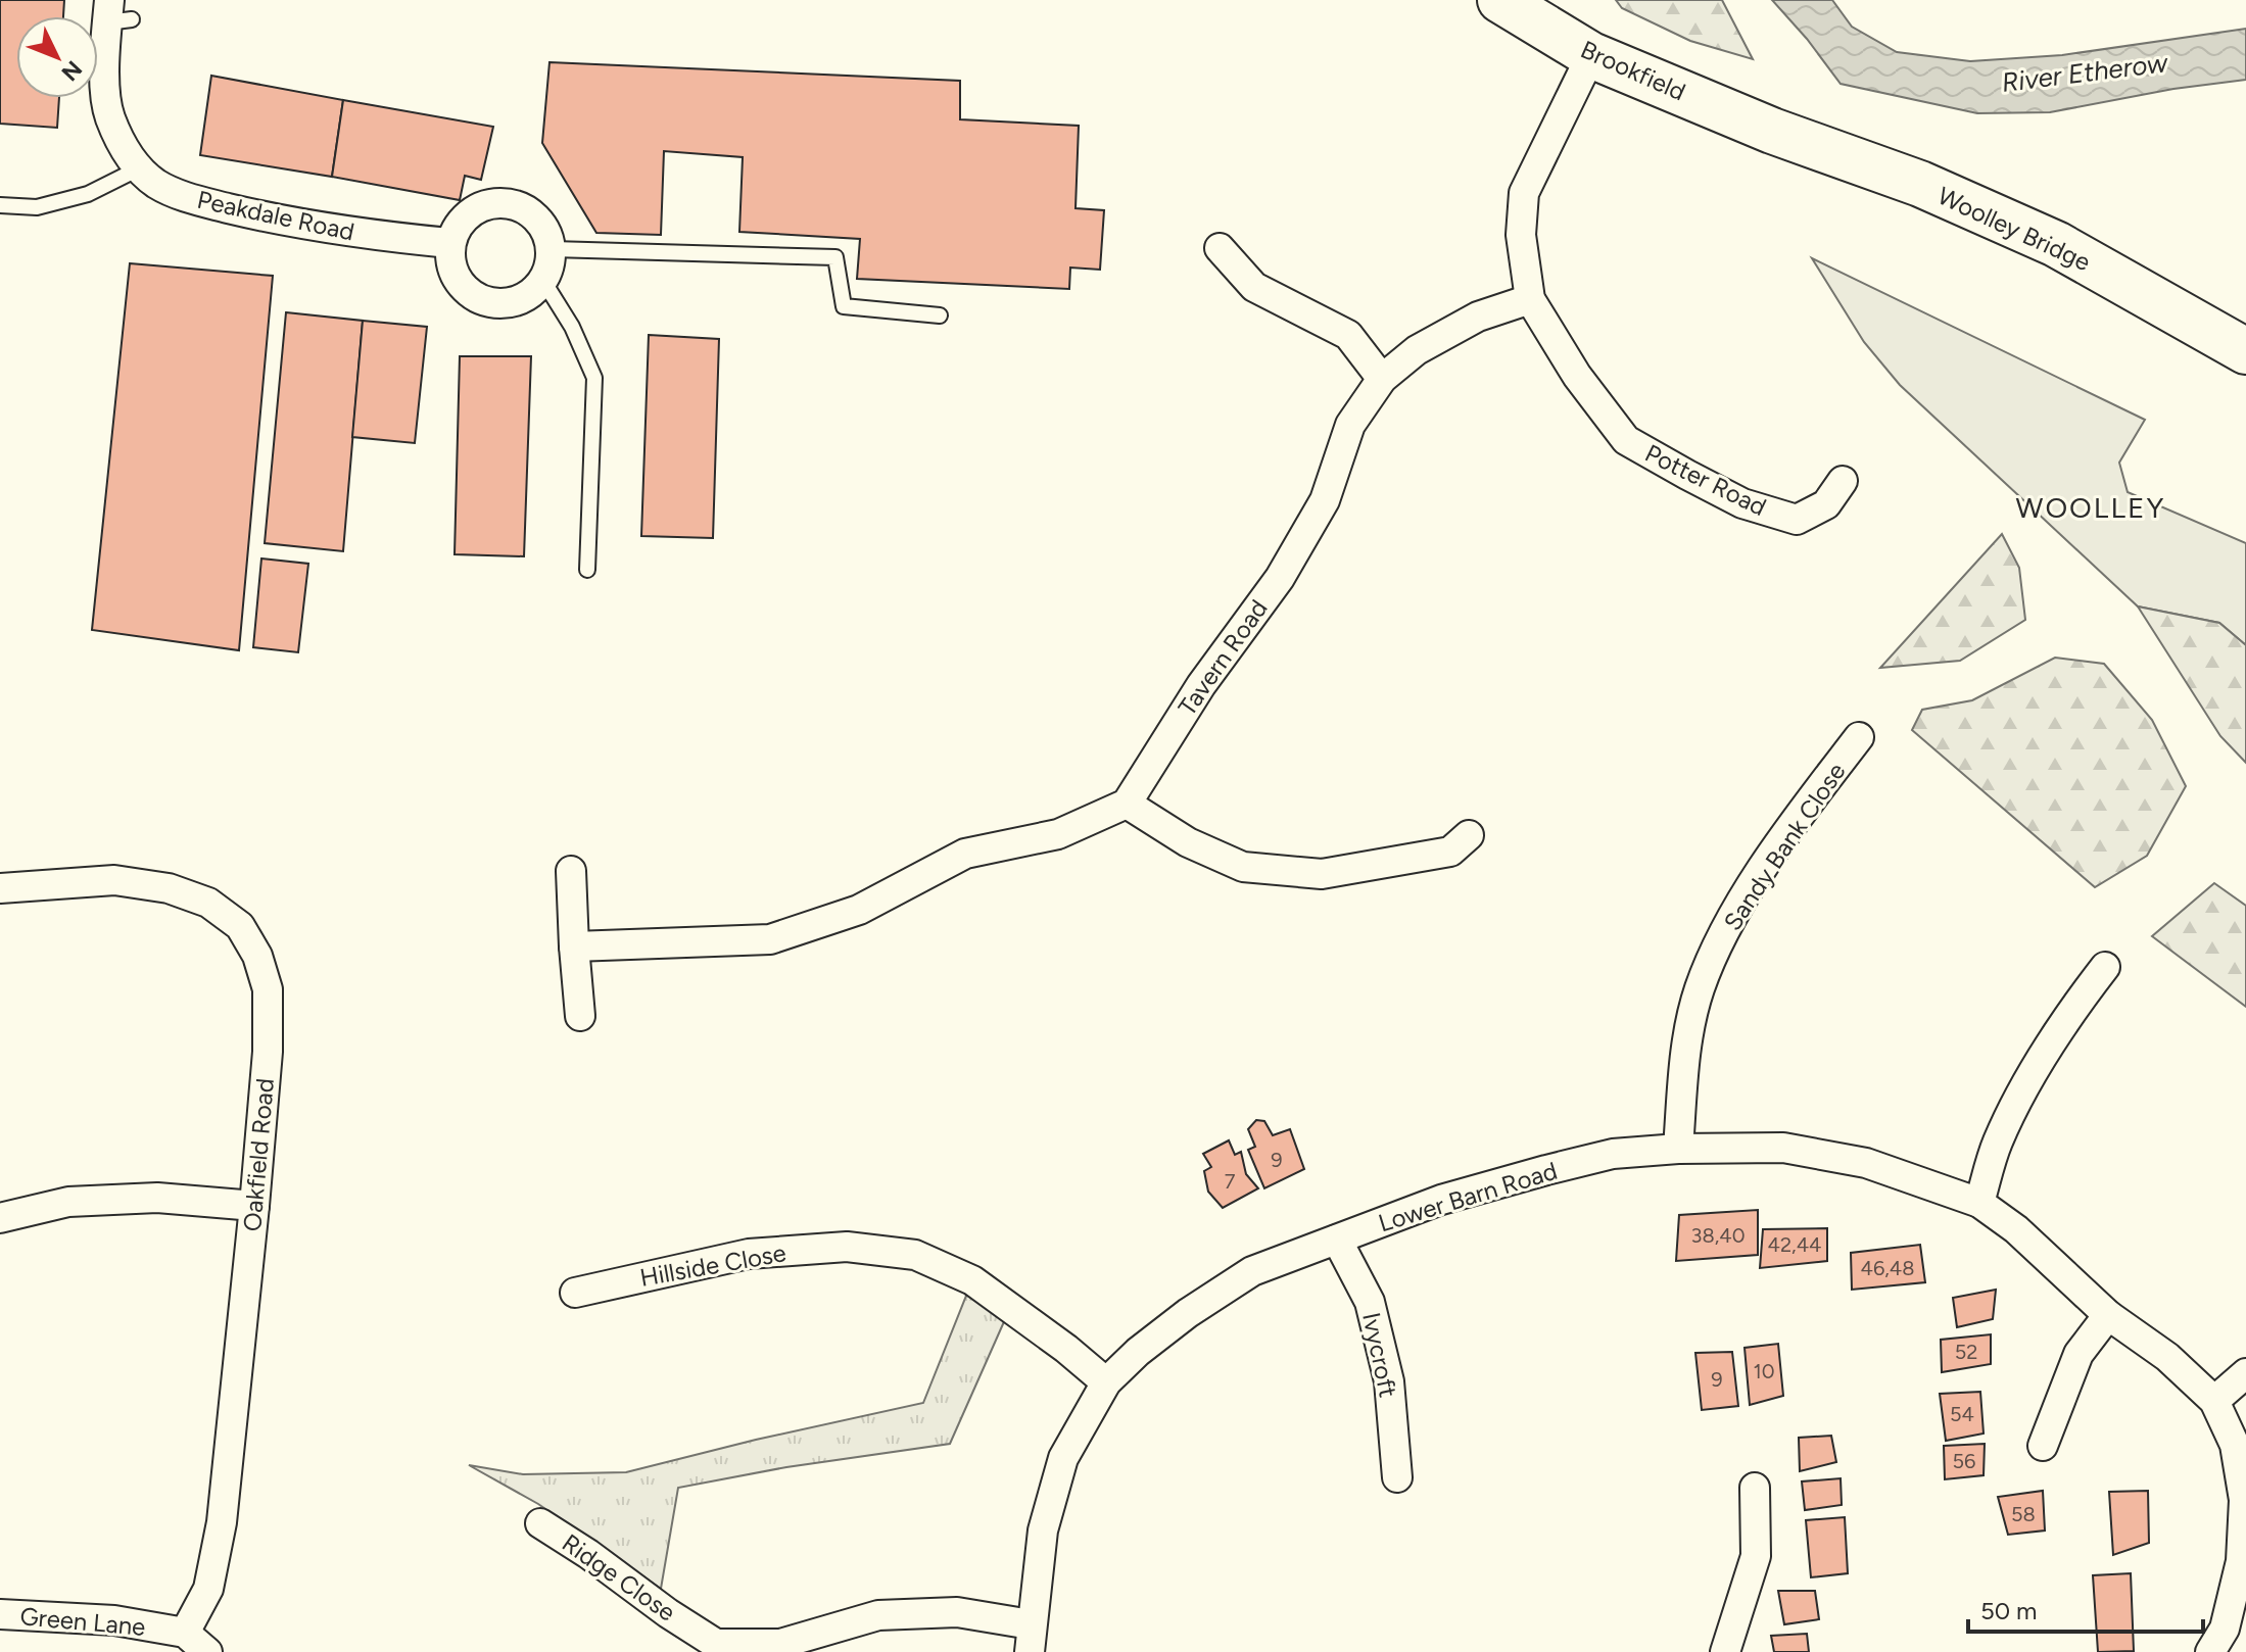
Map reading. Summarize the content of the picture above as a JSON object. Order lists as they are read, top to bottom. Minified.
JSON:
{"streets":{"main road":["Brookfield","Woolley Bridge"],"street":["Peakdale Road","Potter Road","Tavern Road","Sandy Bank Close","Oakfield Road","Lower Barn Road","Hillside Close","Ivycroft","Ridge Close","Green Lane"]},"crossings":[["Brookfield","Woolley Bridge"],["Potter Road","Tavern Road"],["Sandy Bank Close","Lower Barn Road"],["Oakfield Road","Green Lane"],["Lower Barn Road","Hillside Close"],["Lower Barn Road","Ivycroft"],["Lower Barn Road","Ridge Close"]],"districts":["WOOLLEY"],"water":["River Etherow"],"house_numbers":["9","7","38,40","42,44","46,48","52","10","9","54","56","58"],"scale_bar":"50 m","north":"bottom right"}
